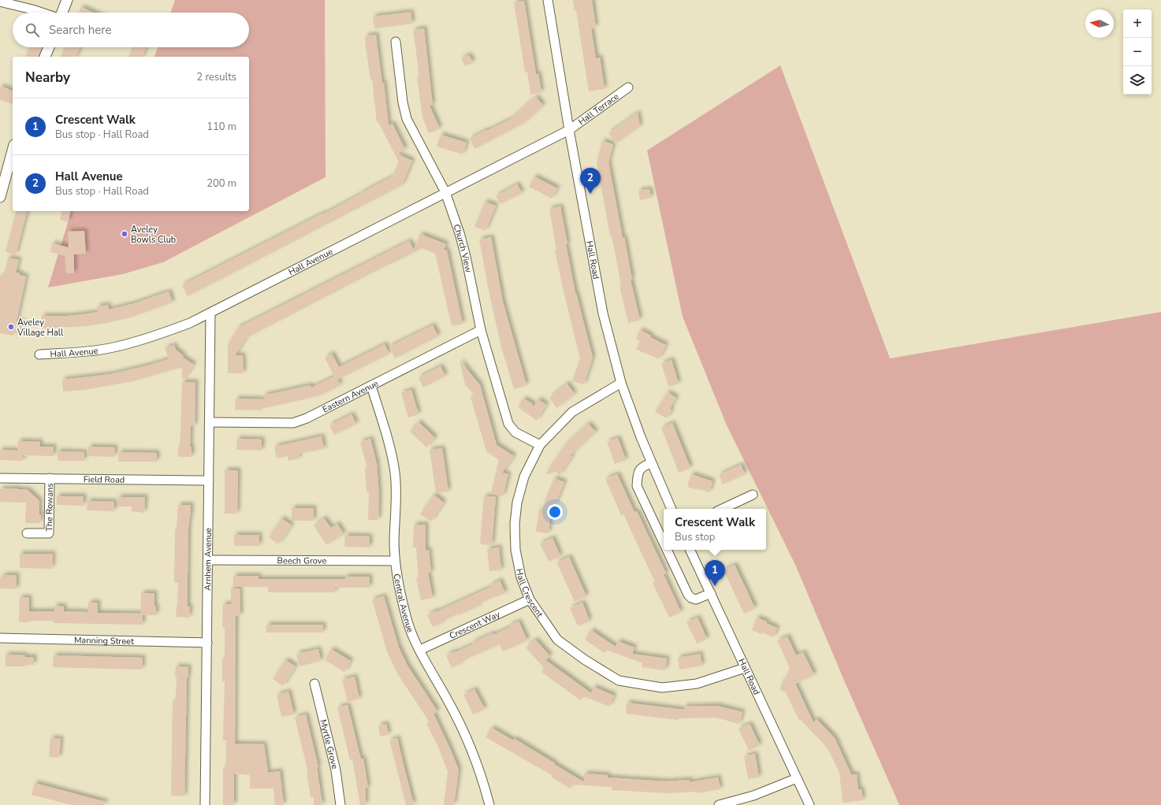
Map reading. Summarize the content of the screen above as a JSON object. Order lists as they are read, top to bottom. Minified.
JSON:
{"streets":{"street":["Hall Terrace","Church View","Hall Road","Hall Avenue","Eastern Avenue","Field Road","The Rowans","Arnhem Avenue","Beech Grove","Hall Crescent","Central Avenue","Crescent Way","Manning Street","Myrtle Grove"]},"crossings":[["Hall Terrace","Hall Road"],["Hall Terrace","Hall Avenue"],["Church View","Hall Avenue"],["Church View","Eastern Avenue"],["Church View","Hall Crescent"],["Hall Road","Hall Avenue"],["Hall Road","Hall Crescent"],["Hall Avenue","Arnhem Avenue"],["Eastern Avenue","Arnhem Avenue"],["Eastern Avenue","Central Avenue"],["Field Road","The Rowans"],["Field Road","Arnhem Avenue"],["Arnhem Avenue","Beech Grove"],["Arnhem Avenue","Manning Street"],["Beech Grove","Central Avenue"],["Hall Crescent","Crescent Way"],["Central Avenue","Crescent Way"]],"places":["Aveley Bowls Club","Aveley Village Hall"],"north":"left","page":{"map_buttons":["+","−"],"search":"Search here","heading":["Nearby","2 results"],"list":[{"mark":"1","name":"Crescent Walk","note":"Bus stop · Hall Road","value":"110 m"},{"mark":"2","name":"Hall Avenue","note":"Bus stop · Hall Road","value":"200 m"}],"pins":["2","1"],"popup":["Crescent Walk","Bus stop"]}}
